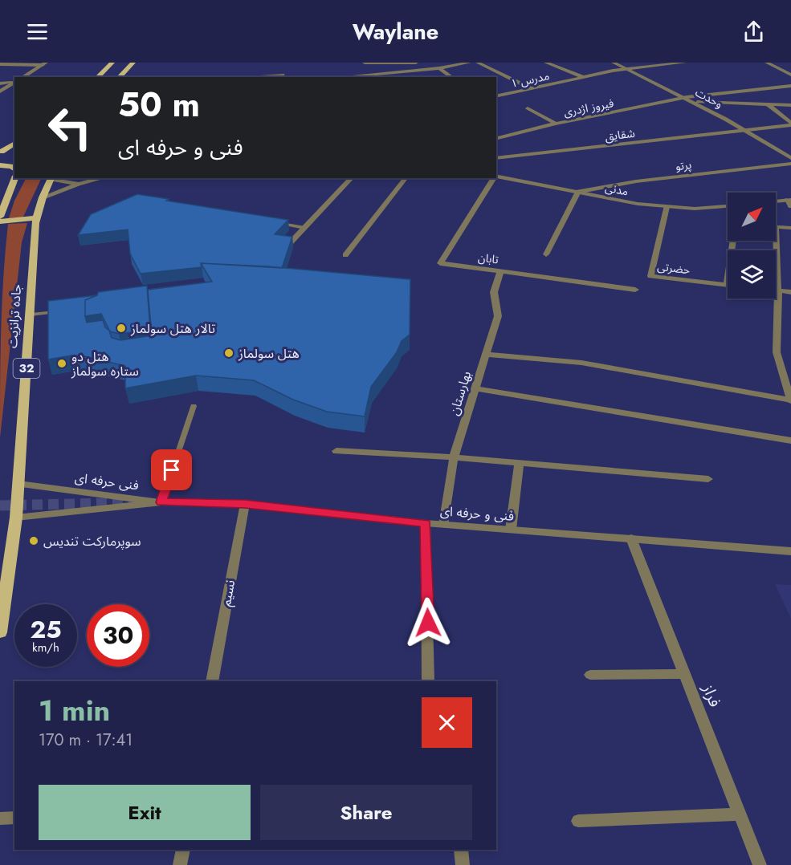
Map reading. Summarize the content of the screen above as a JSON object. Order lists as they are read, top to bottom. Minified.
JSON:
{"streets":{"main road":["جاده ترانزیت","32"],"street":["مدرس ۱","وحدت","فیروز اژدری","شقایق","پرتو","مدنی","تابان","حضرتی","بهارستان","فنی حرفه ای","فنی و حرفه ای","نسيم","فراز"]},"crossings":[["مدرس ۱","وحدت"],["وحدت","فیروز اژدری"],["وحدت","شقایق"],["پرتو","مدنی"],["مدنی","حضرتی"],["تابان","بهارستان"],["جاده ترانزیت","فنی حرفه ای"],["بهارستان","فنی و حرفه ای"],["فنی حرفه ای","فنی و حرفه ای"],["فنی و حرفه ای","نسيم"],["فنی و حرفه ای","فراز"]],"places":["تالار هتل سولماز","هتل سولماز","هتل دو ستاره سولماز","سوپرمارکت تندیس"],"north":"top right","page":{"header":"Waylane","turn":["50 m","فنی و حرفه ای"],"speed":"25 km/h","limit":"30","heading":["1 min","170 m · 17:41"],"buttons":["Exit","Share"]}}
